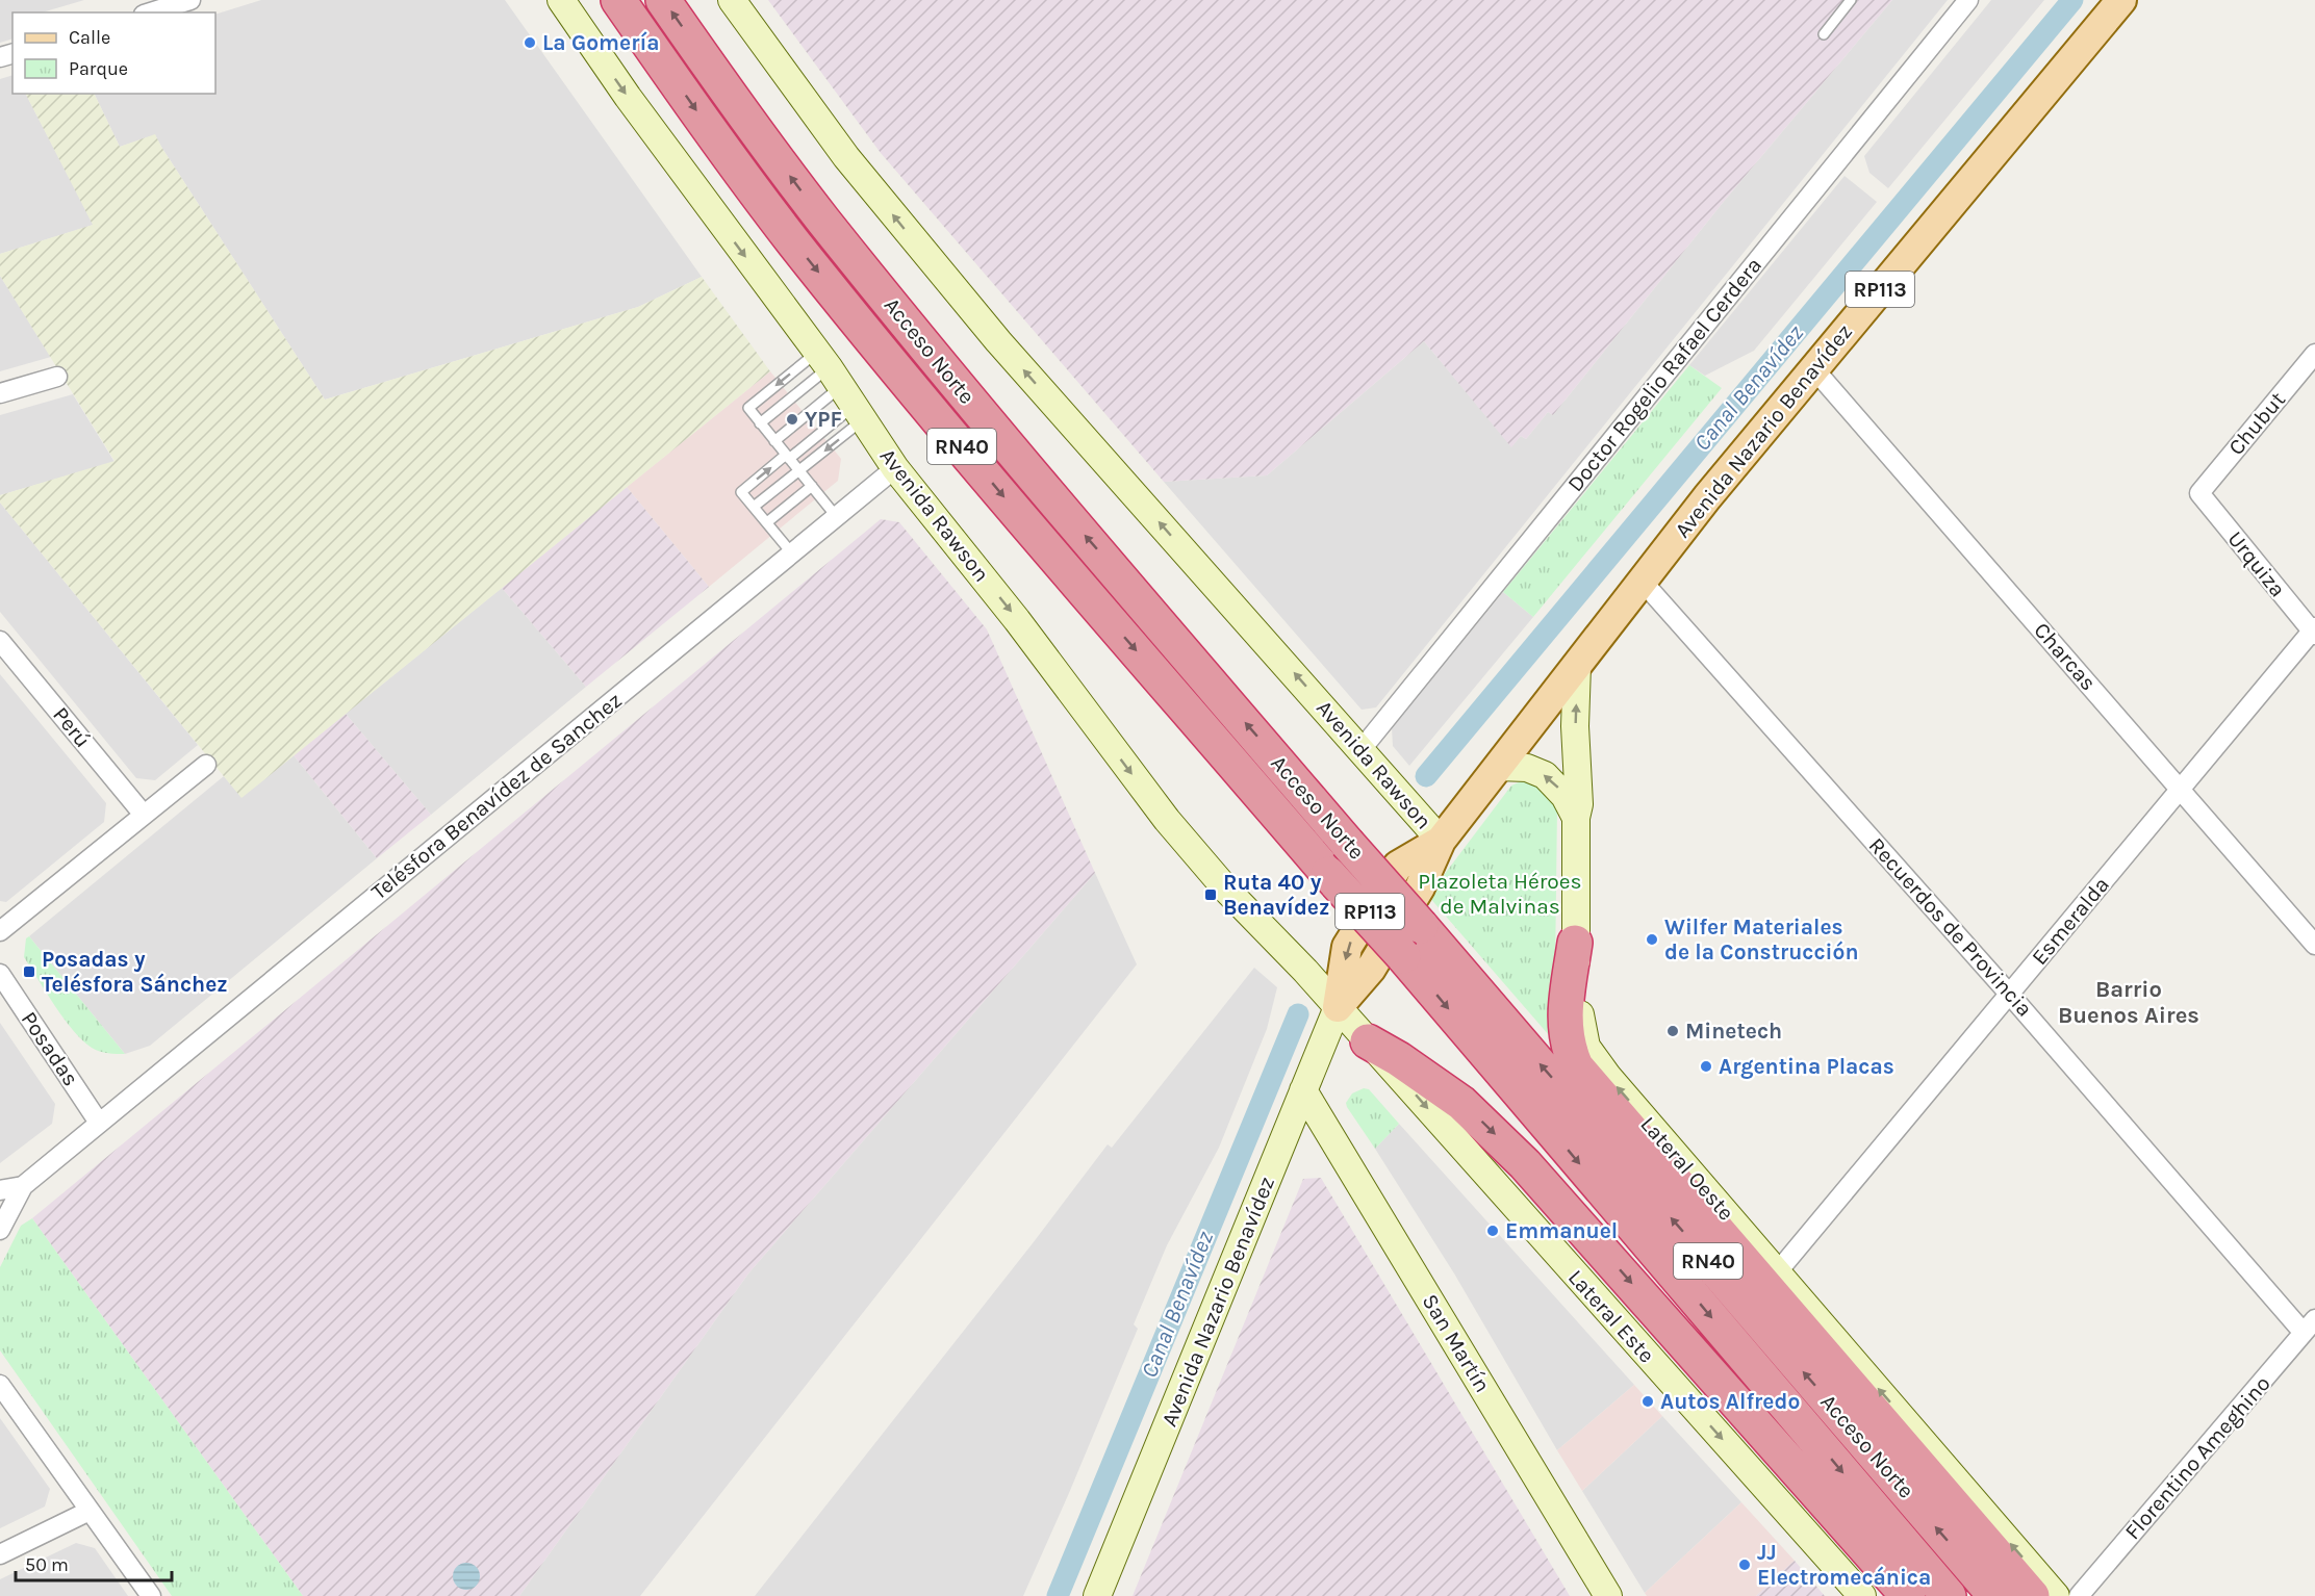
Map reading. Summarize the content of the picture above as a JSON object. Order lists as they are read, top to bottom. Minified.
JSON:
{"streets":{"highway":["Acceso Norte","RN40"],"main road":["RP113","Avenida Nazario Benavídez"],"street":["Doctor Rogelio Rafael Cerdera","Chubut","Avenida Rawson","Urquiza","Charcas","Perú","Telésfora Benavídez de Sanchez","Esmeralda","Recuerdos de Provincia","Posadas","Lateral Oeste","Lateral Este","San Martín","Florentino Ameghino"]},"crossings":[["Doctor Rogelio Rafael Cerdera","Avenida Rawson"],["Chubut","Urquiza"],["Avenida Nazario Benavídez","Avenida Rawson"],["Avenida Nazario Benavídez","Charcas"],["Avenida Nazario Benavídez","Recuerdos de Provincia"],["Avenida Nazario Benavídez","Lateral Oeste"],["Avenida Nazario Benavídez","Lateral Este"],["Avenida Nazario Benavídez","San Martín"],["Avenida Rawson","Telésfora Benavídez de Sanchez"],["Avenida Rawson","Lateral Este"],["Urquiza","Esmeralda"],["Charcas","Esmeralda"],["Telésfora Benavídez de Sanchez","Posadas"],["Esmeralda","Recuerdos de Provincia"],["Esmeralda","Lateral Oeste"],["Recuerdos de Provincia","Florentino Ameghino"]],"one_way":["Lateral Oeste","Lateral Este"],"districts":["Barrio Buenos Aires"],"water":["Canal Benavídez"],"parks":["Plazoleta Héroes de Malvinas"],"places":{"other":["La Gomería","YPF","Wilfer Materiales de la Construcción","Minetech","Argentina Placas","Emmanuel","Autos Alfredo","JJ Electromecánica"],"transit":["Ruta 40 y Benavídez","Posadas y Telésfora Sánchez"]},"legend":["Calle","Parque"],"scale_bar":"50 m"}
